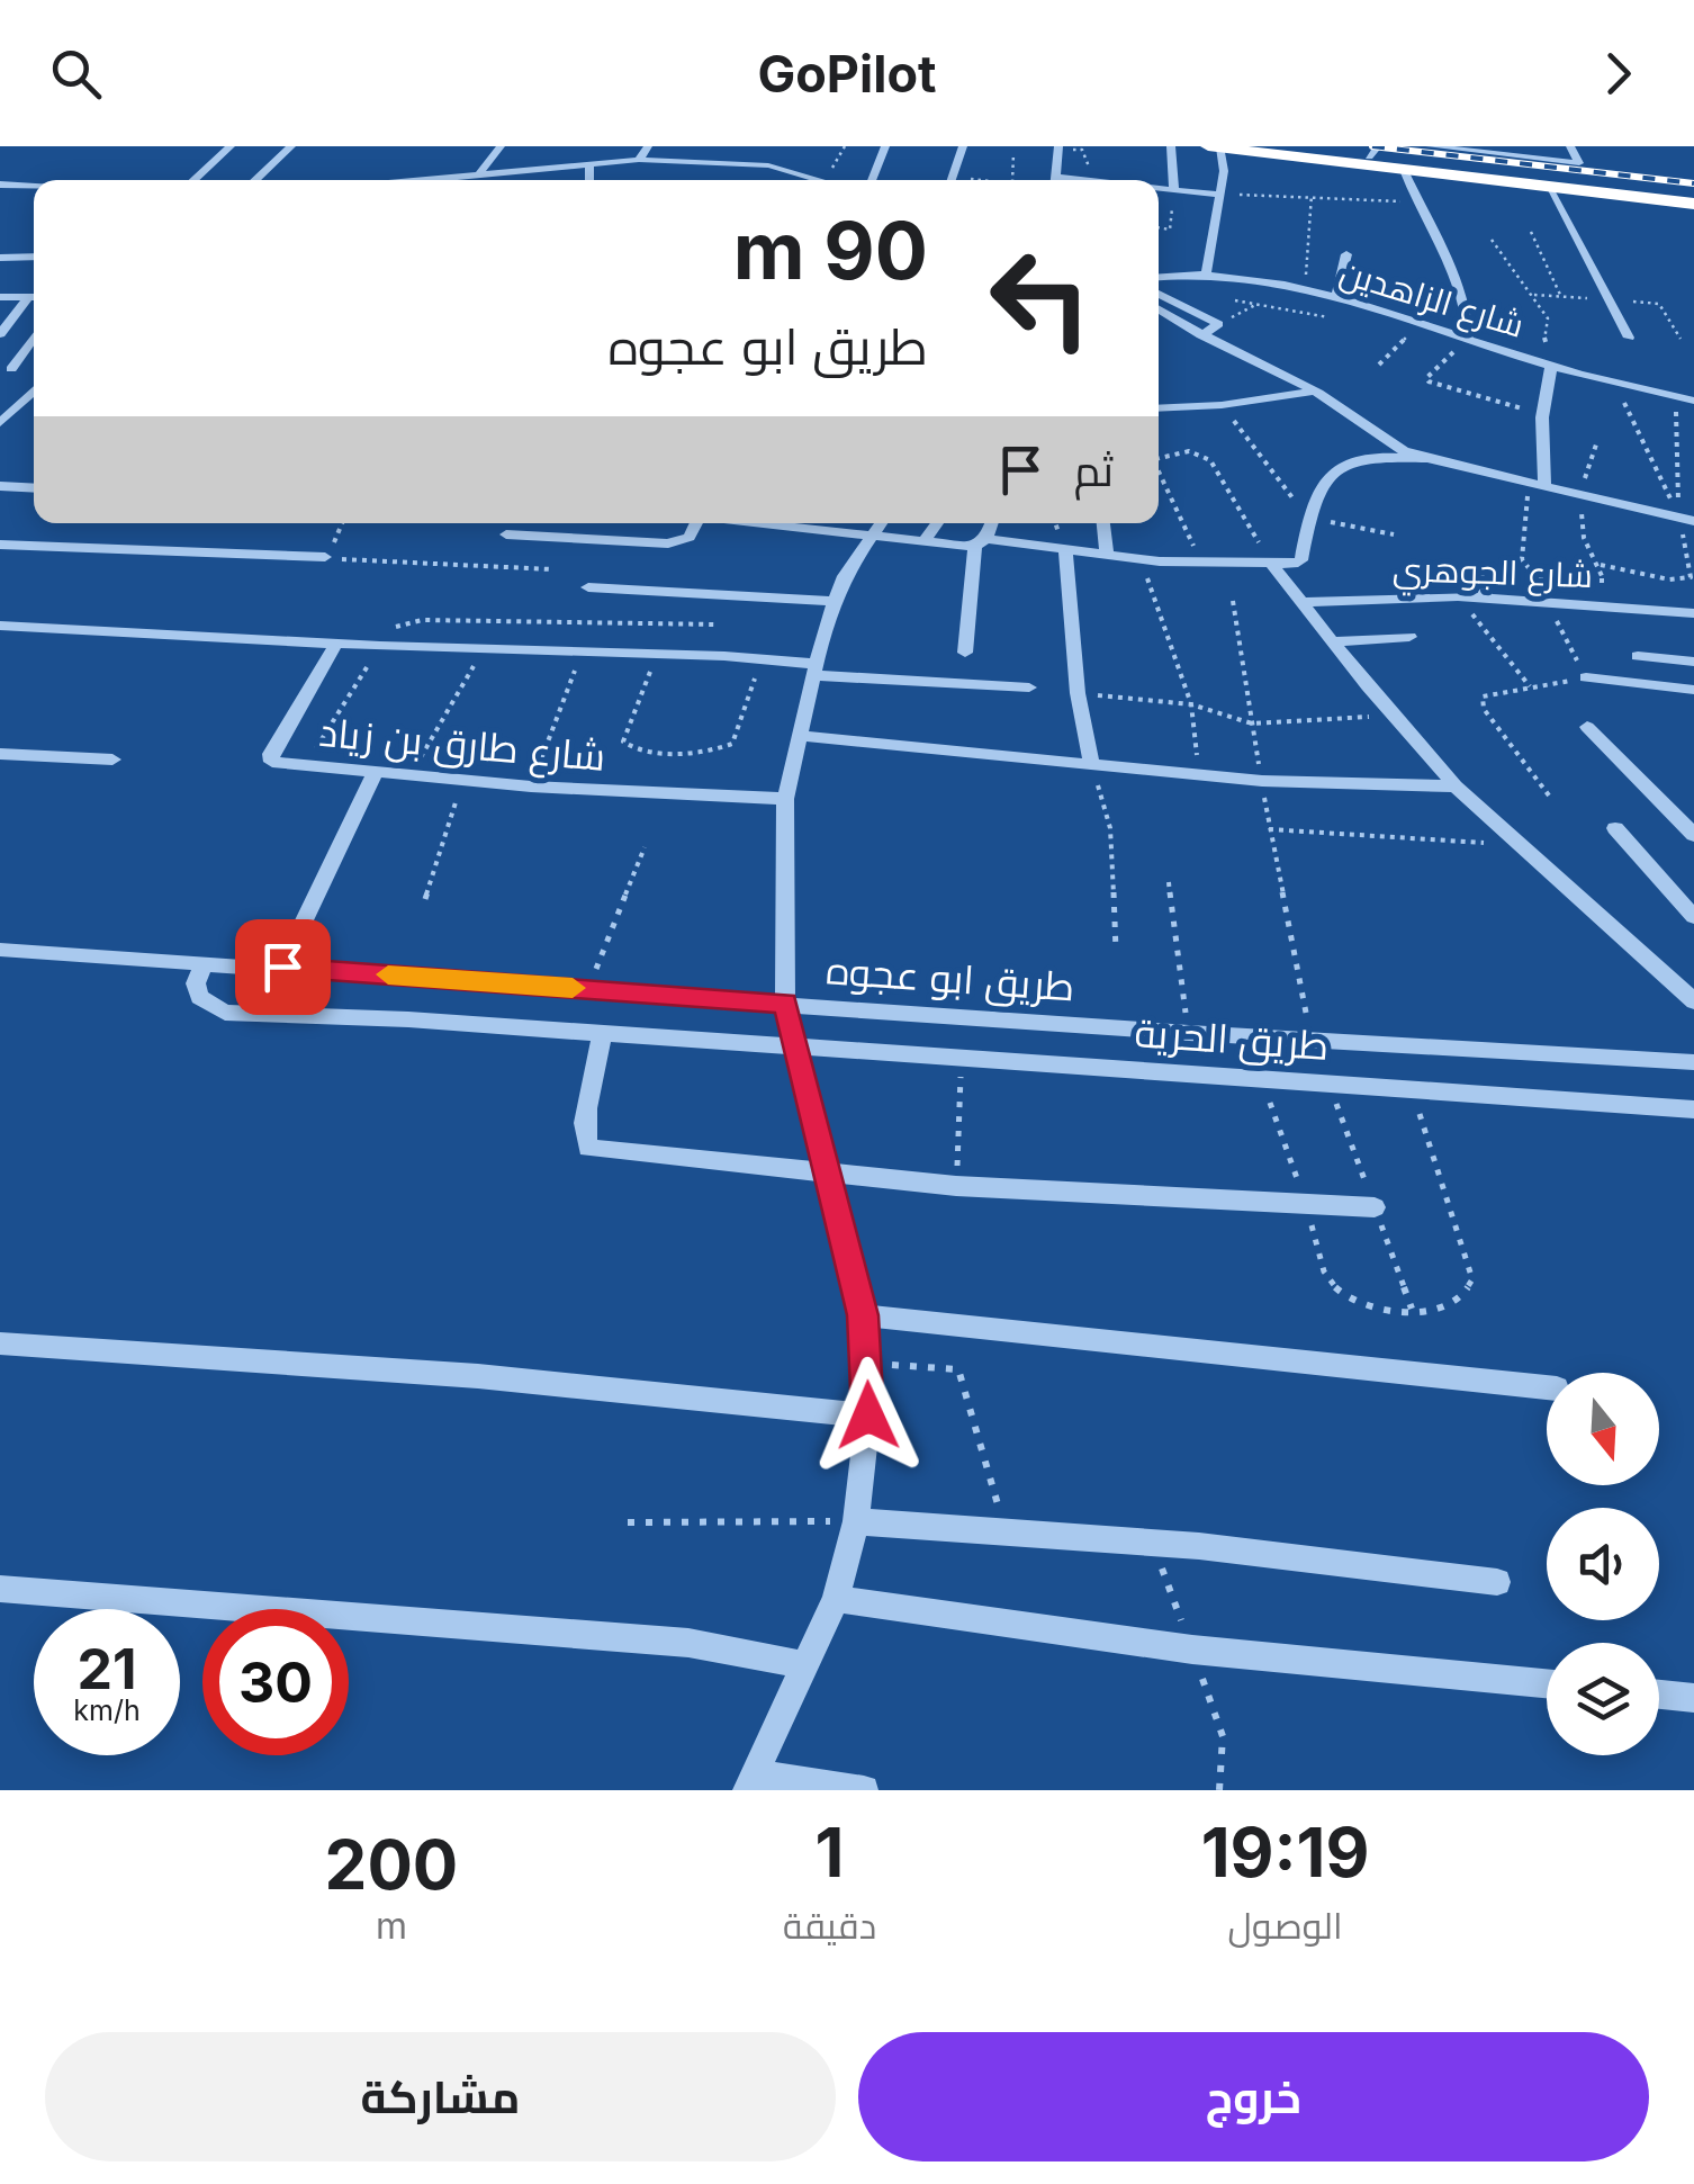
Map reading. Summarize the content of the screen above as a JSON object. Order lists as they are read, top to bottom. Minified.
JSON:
{"streets":{"street":["شارع الزاهدين","شارع الجوهري","شارع طارق بن زياد","طريق ابو عجوه","طريق الحرية"]},"crossings":[["طريق ابو عجوه","طريق الحرية"]],"north":"bottom","page":{"header":"GoPilot","turn":["90 m","طريق ابو عجوه"],"then":"ثم","speed":"21 km/h","limit":"30","eta":["19:19","الوصول","1","دقيقة","200","m"],"buttons":["خروج","مشاركة"]}}
